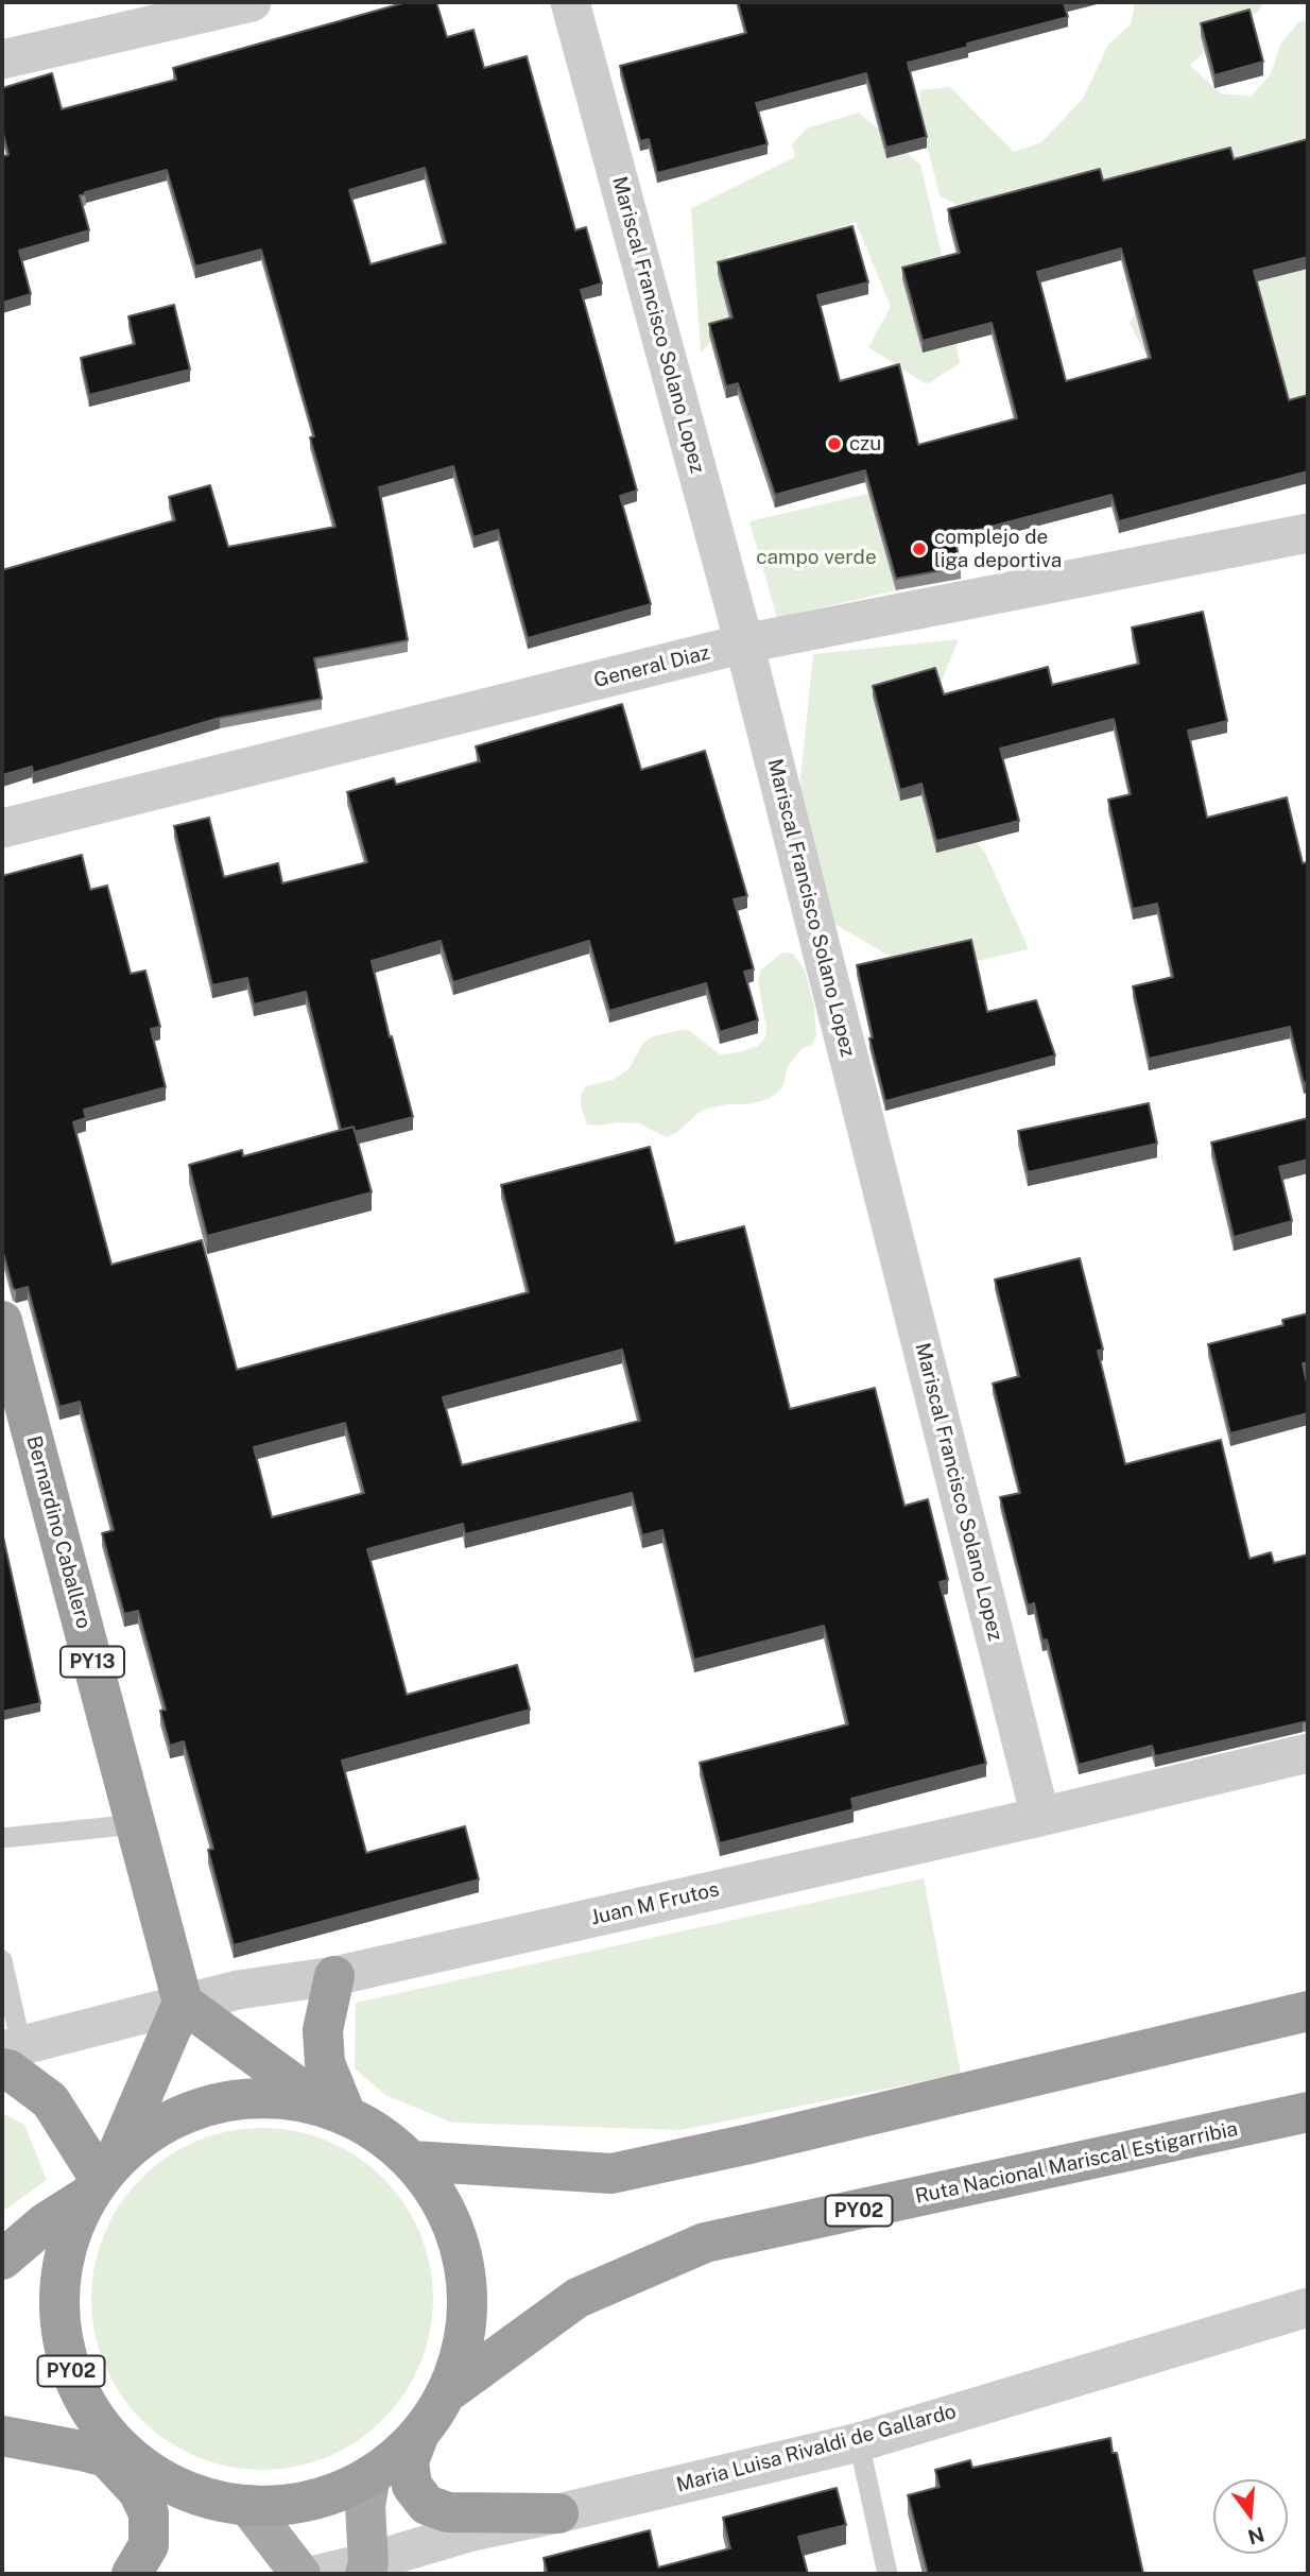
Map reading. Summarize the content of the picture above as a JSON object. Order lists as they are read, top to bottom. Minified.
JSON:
{"streets":{"highway":["Bernardino Caballero","PY13","Ruta Nacional Mariscal Estigarribia","PY02"],"street":["Mariscal Francisco Solano Lopez","General Diaz","Juan M Frutos","Maria Luisa Rivaldi de Gallardo"]},"crossings":[["Mariscal Francisco Solano Lopez","General Diaz"],["Mariscal Francisco Solano Lopez","Juan M Frutos"],["Bernardino Caballero","Juan M Frutos"],["Ruta Nacional Mariscal Estigarribia","PY02"]],"parks":["campo verde"],"places":["czu","complejo de liga deportiva"],"north":"bottom"}
